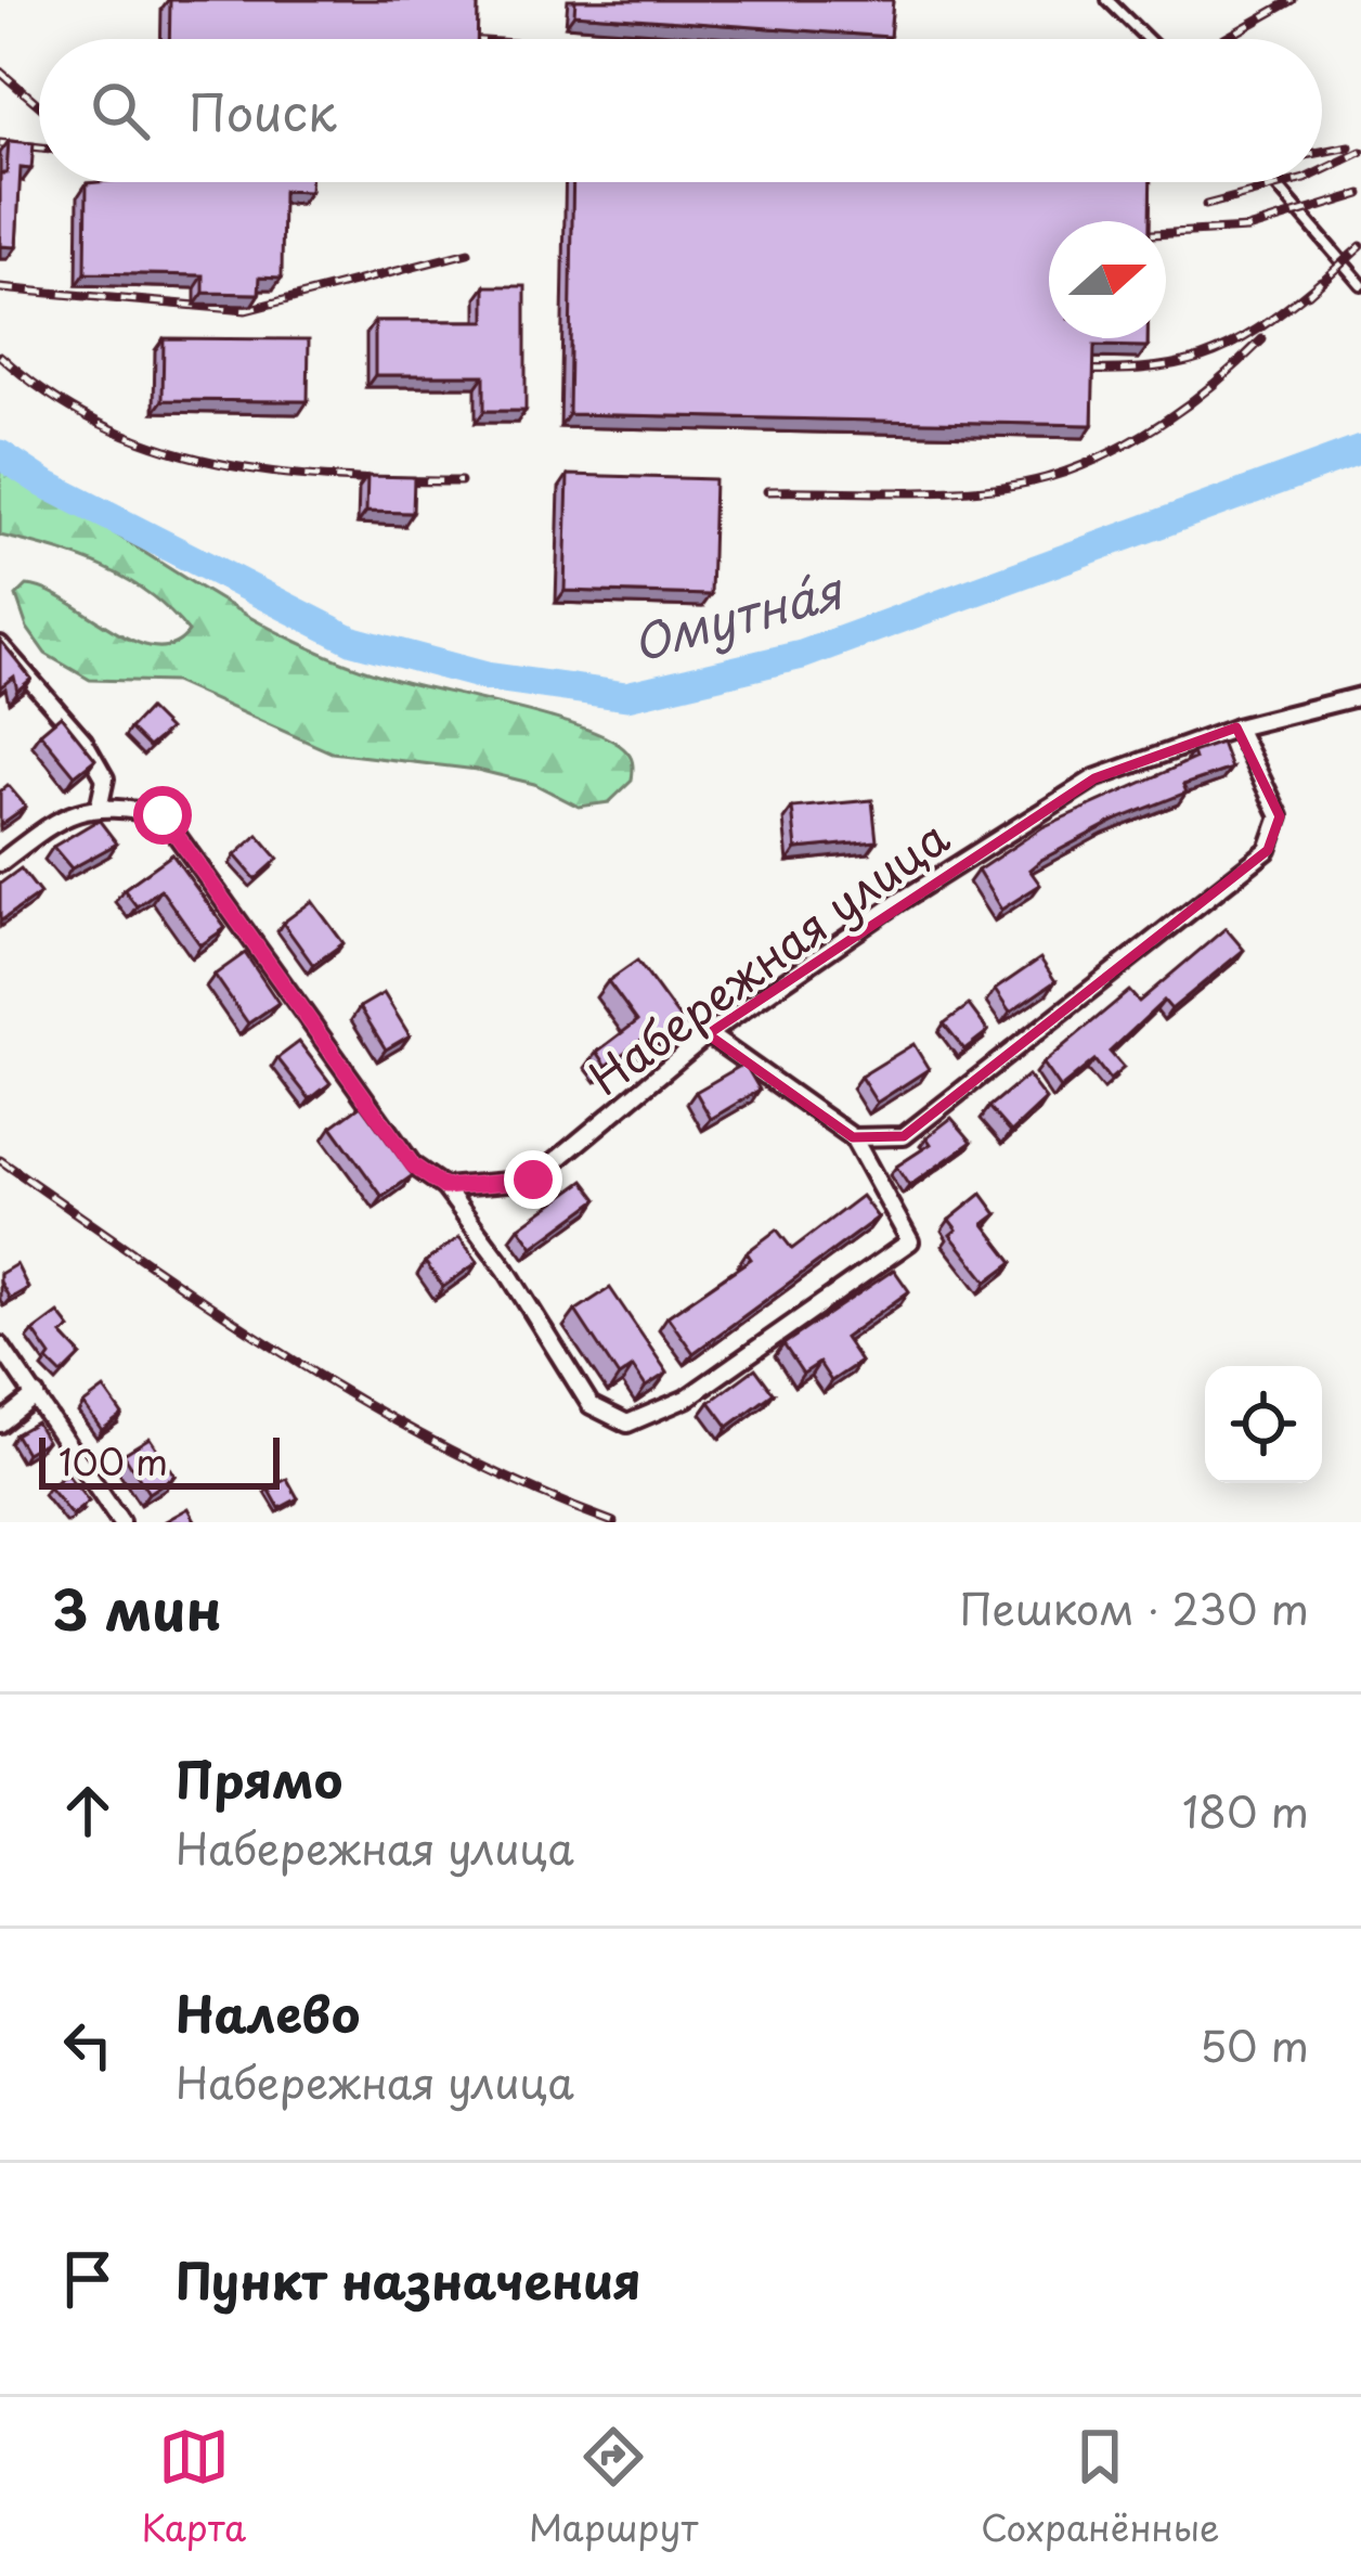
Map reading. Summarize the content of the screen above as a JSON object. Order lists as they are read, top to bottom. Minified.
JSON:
{"streets":{"street":["Набережная улица"]},"water":["Омутна́я"],"scale_bar":"100 m","north":"right","page":{"search":"Поиск","scale":"100 m","heading":["3 мин","Пешком · 230 m"],"list":[["Прямо","Набережная улица","180 m"],["Налево","Набережная улица","50 m"],"Пункт назначения"],"nav":["Карта","Маршрут","Сохранённые"]}}
